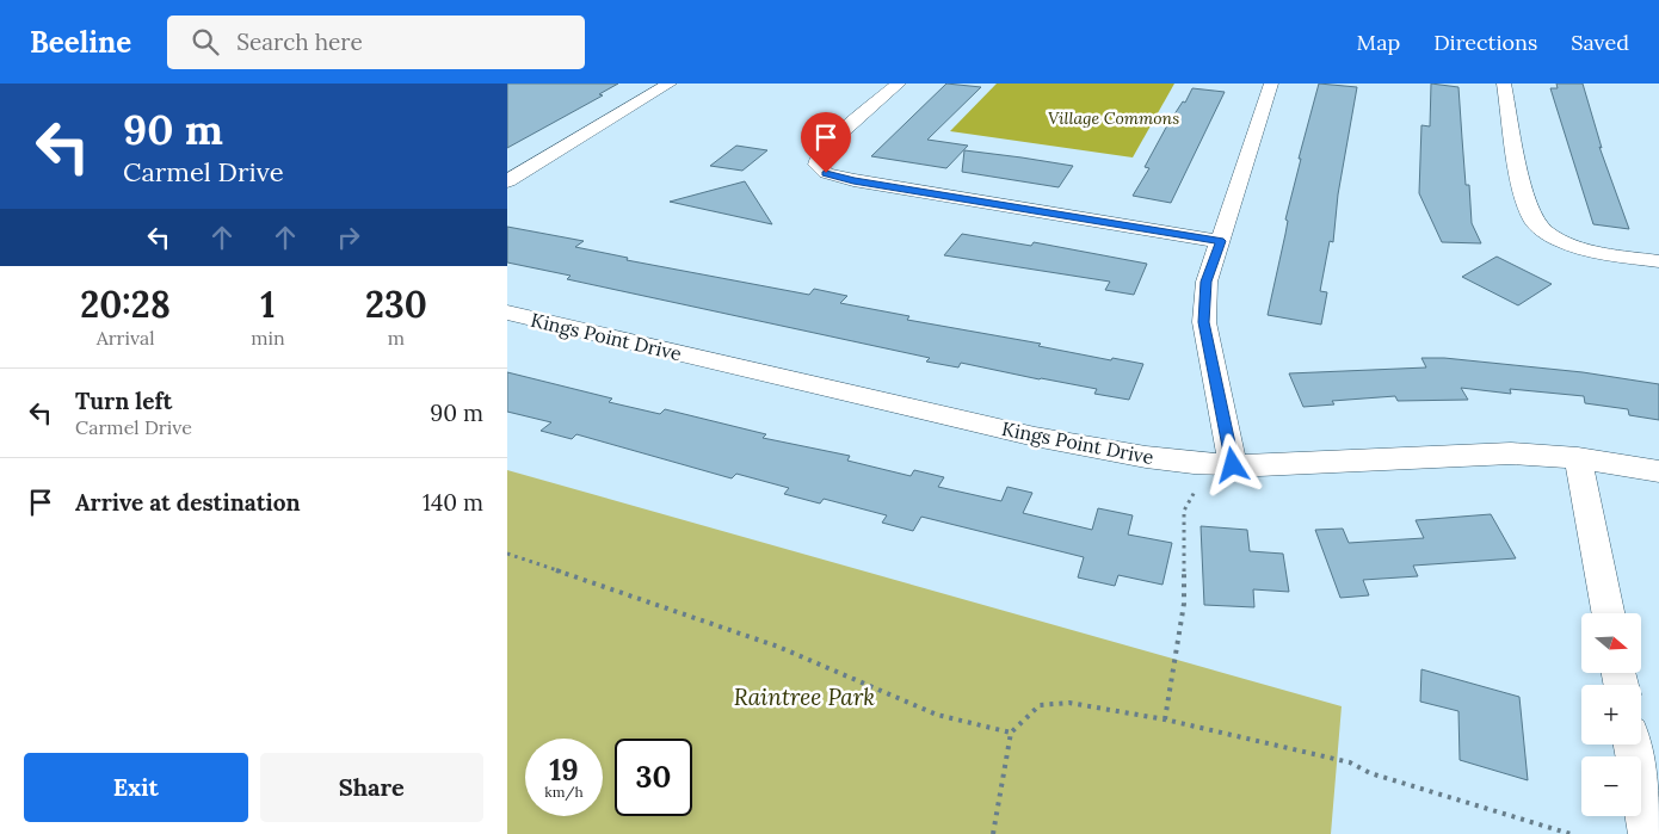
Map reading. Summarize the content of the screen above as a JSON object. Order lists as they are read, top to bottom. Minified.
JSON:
{"streets":{"street":["Kings Point Drive"]},"parks":["Village Commons","Raintree Park"],"north":"right","page":{"header":"Beeline","search":"Search here","nav":["Map","Directions","Saved"],"turn":["90 m","Carmel Drive"],"eta":["20:28","Arrival","1","min","230","m"],"list":[{"name":"Turn left","note":"Carmel Drive","value":"90 m"},{"name":"Arrive at destination","value":"140 m"}],"map_buttons":["+","−"],"speed":"19 km/h","limit":"30","buttons":["Exit","Share"]}}
